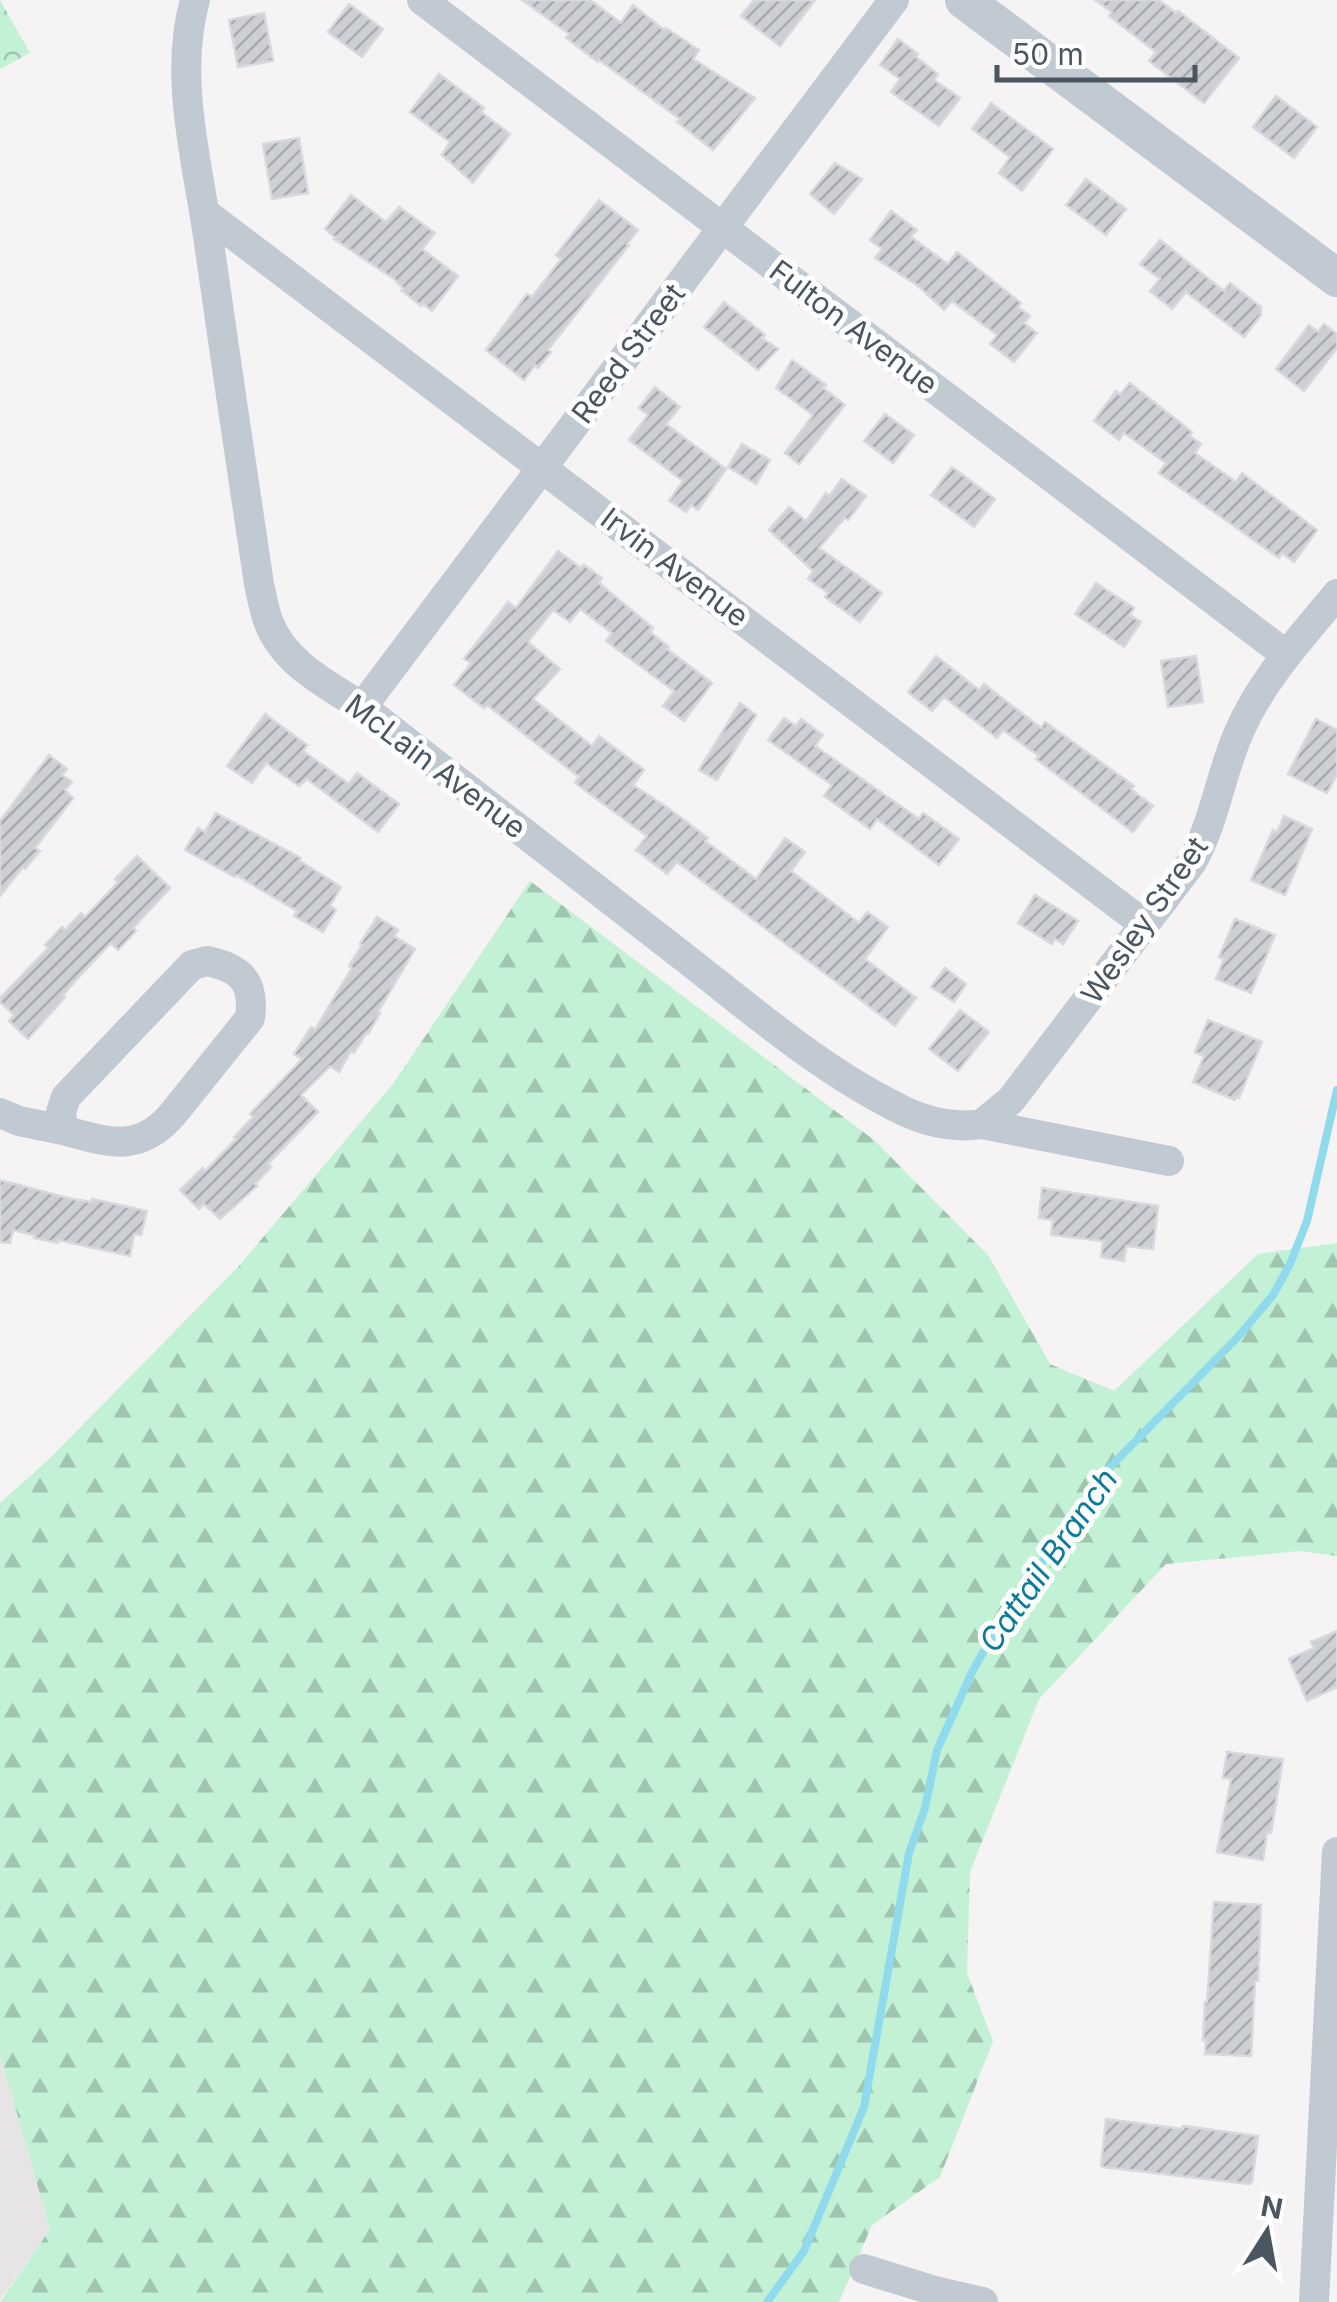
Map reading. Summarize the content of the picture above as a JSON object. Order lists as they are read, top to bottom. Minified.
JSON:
{"streets":{"street":["Fulton Avenue","Reed Street","Irvin Avenue","McLain Avenue","Wesley Street"]},"crossings":[["Fulton Avenue","Reed Street"],["Fulton Avenue","Wesley Street"],["Reed Street","Irvin Avenue"],["Reed Street","McLain Avenue"],["Irvin Avenue","McLain Avenue"],["Irvin Avenue","Wesley Street"],["McLain Avenue","Wesley Street"]],"water":["Cattail Branch"],"scale_bar":"50 m","north":"top"}
